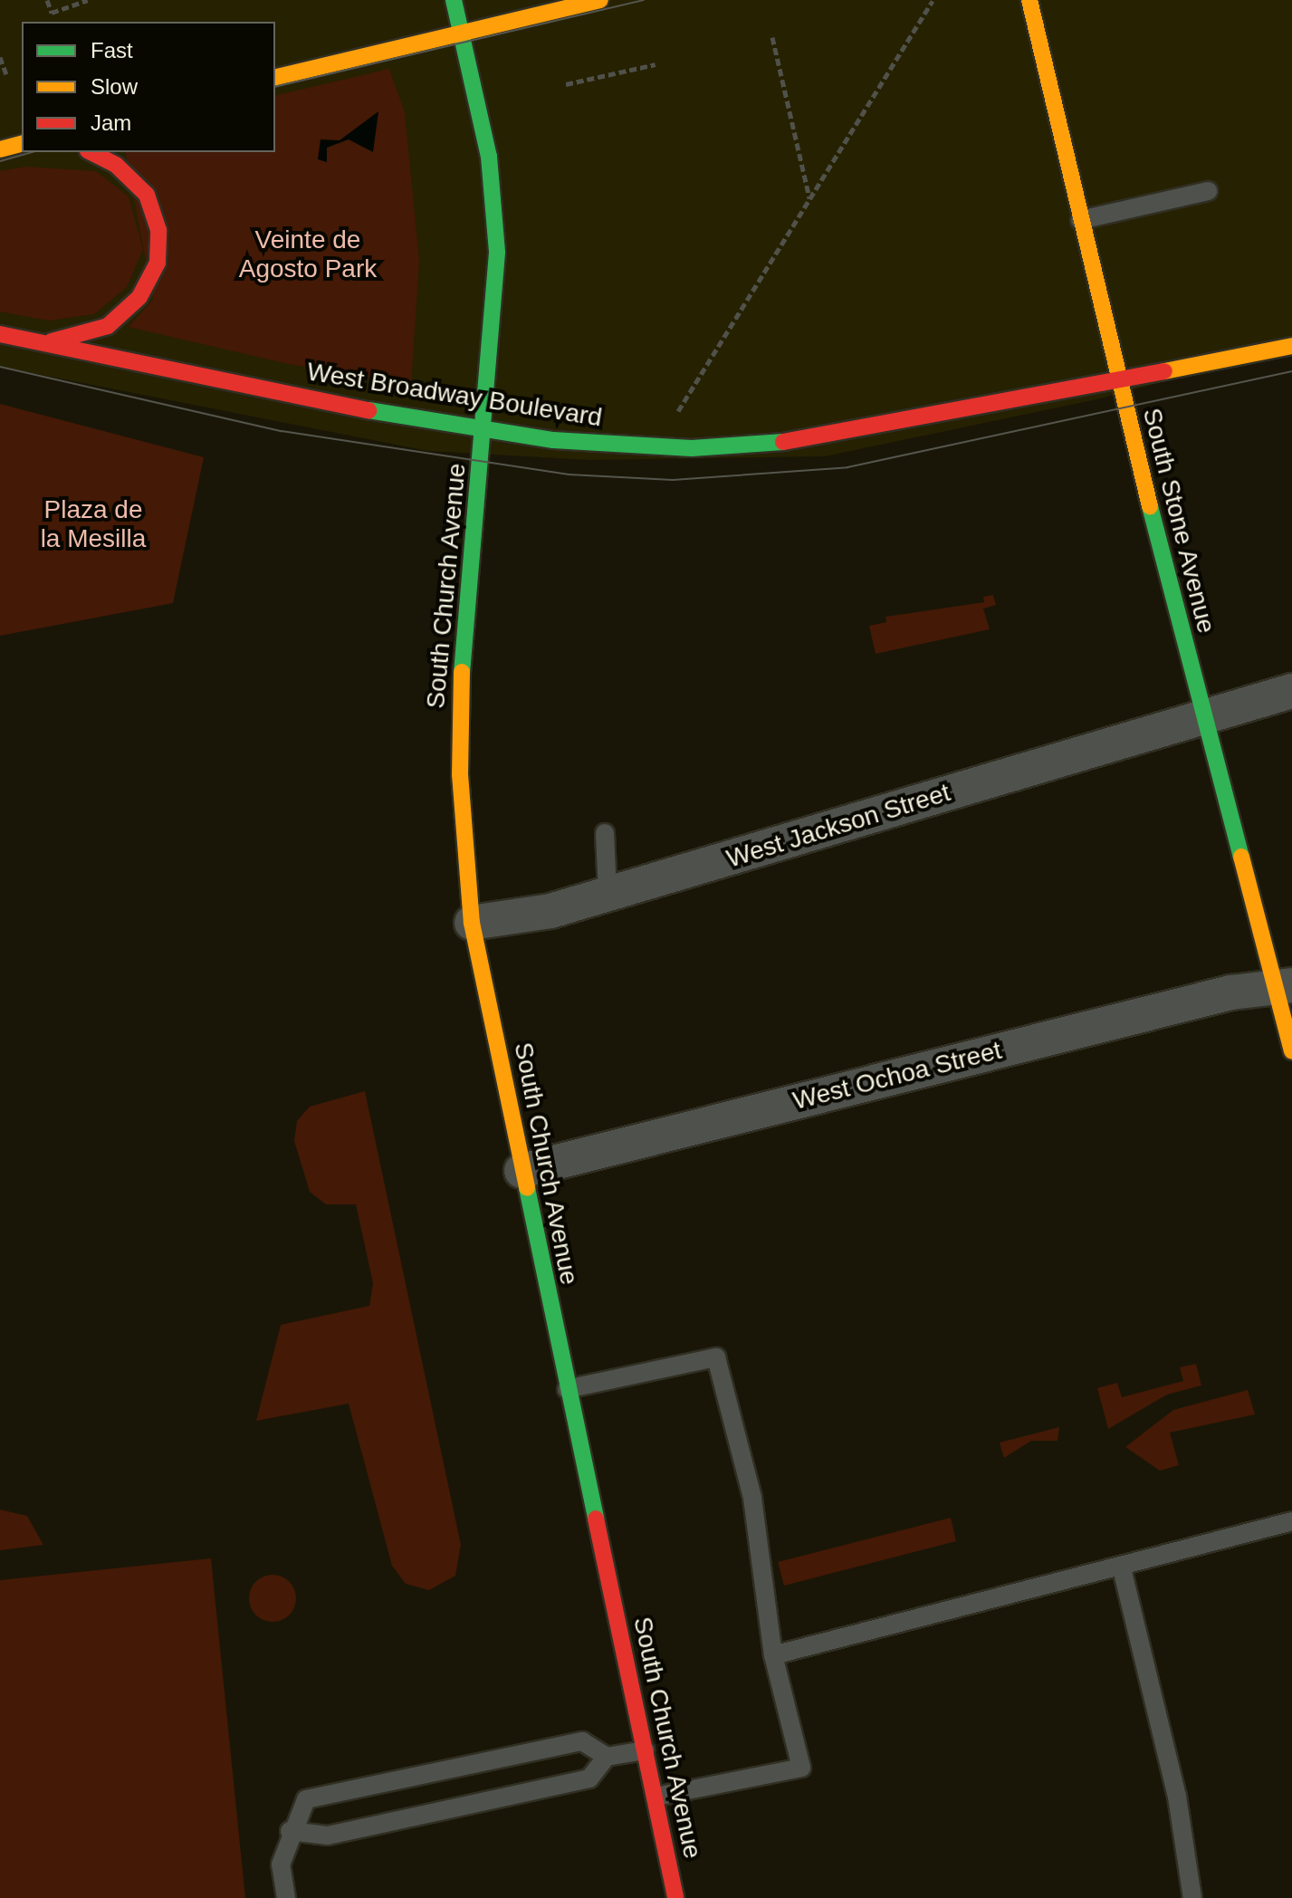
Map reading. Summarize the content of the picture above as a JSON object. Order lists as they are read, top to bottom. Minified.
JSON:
{"streets":{"street":["West Broadway Boulevard","South Stone Avenue","South Church Avenue","West Jackson Street","West Ochoa Street"]},"crossings":[["West Broadway Boulevard","South Stone Avenue"],["West Broadway Boulevard","South Church Avenue"],["South Stone Avenue","West Jackson Street"],["South Stone Avenue","West Ochoa Street"],["South Church Avenue","West Jackson Street"],["South Church Avenue","West Ochoa Street"]],"parks":["Veinte de Agosto Park","Plaza de la Mesilla"],"legend":["Fast","Slow","Jam"]}
